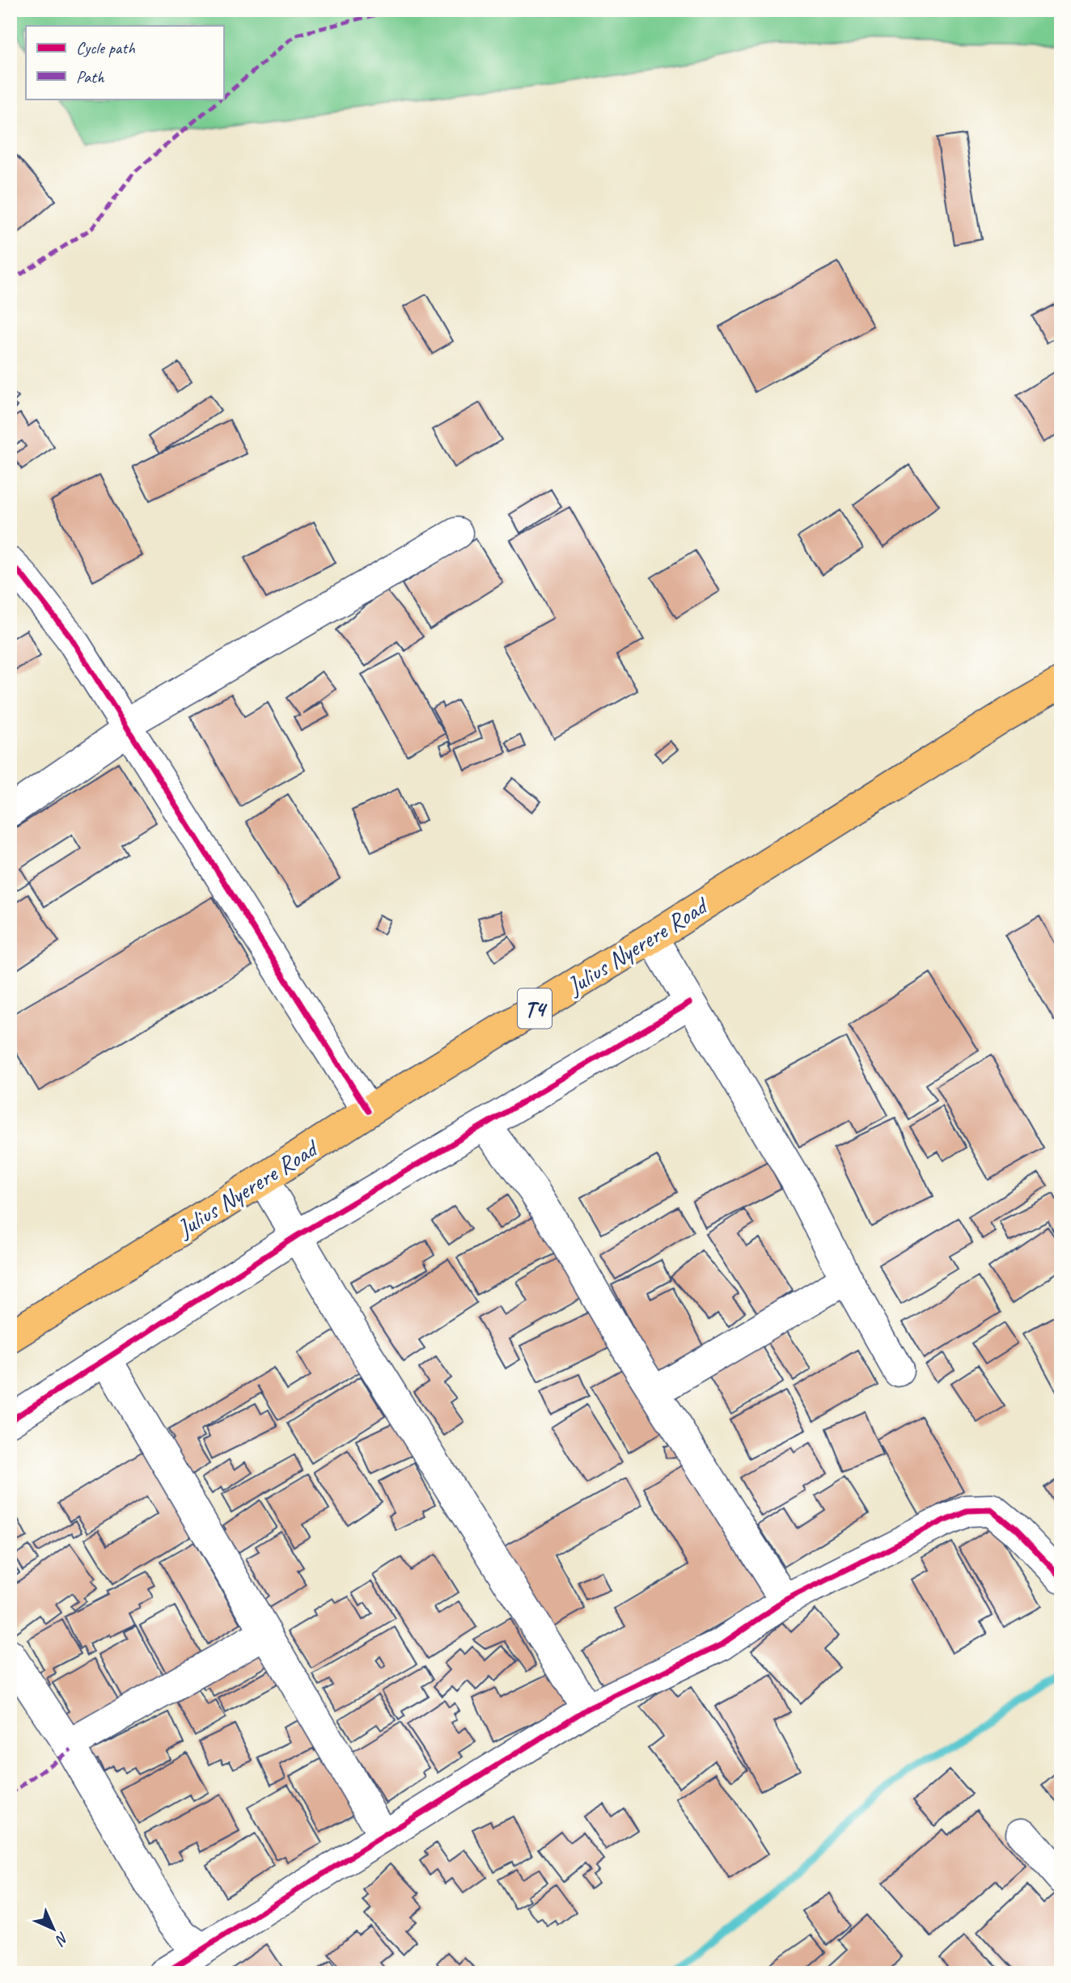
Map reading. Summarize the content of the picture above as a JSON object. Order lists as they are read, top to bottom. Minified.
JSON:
{"streets":{"highway":["Julius Nyerere Road","T4"]},"legend":["Cycle path","Path"],"north":"bottom right"}
